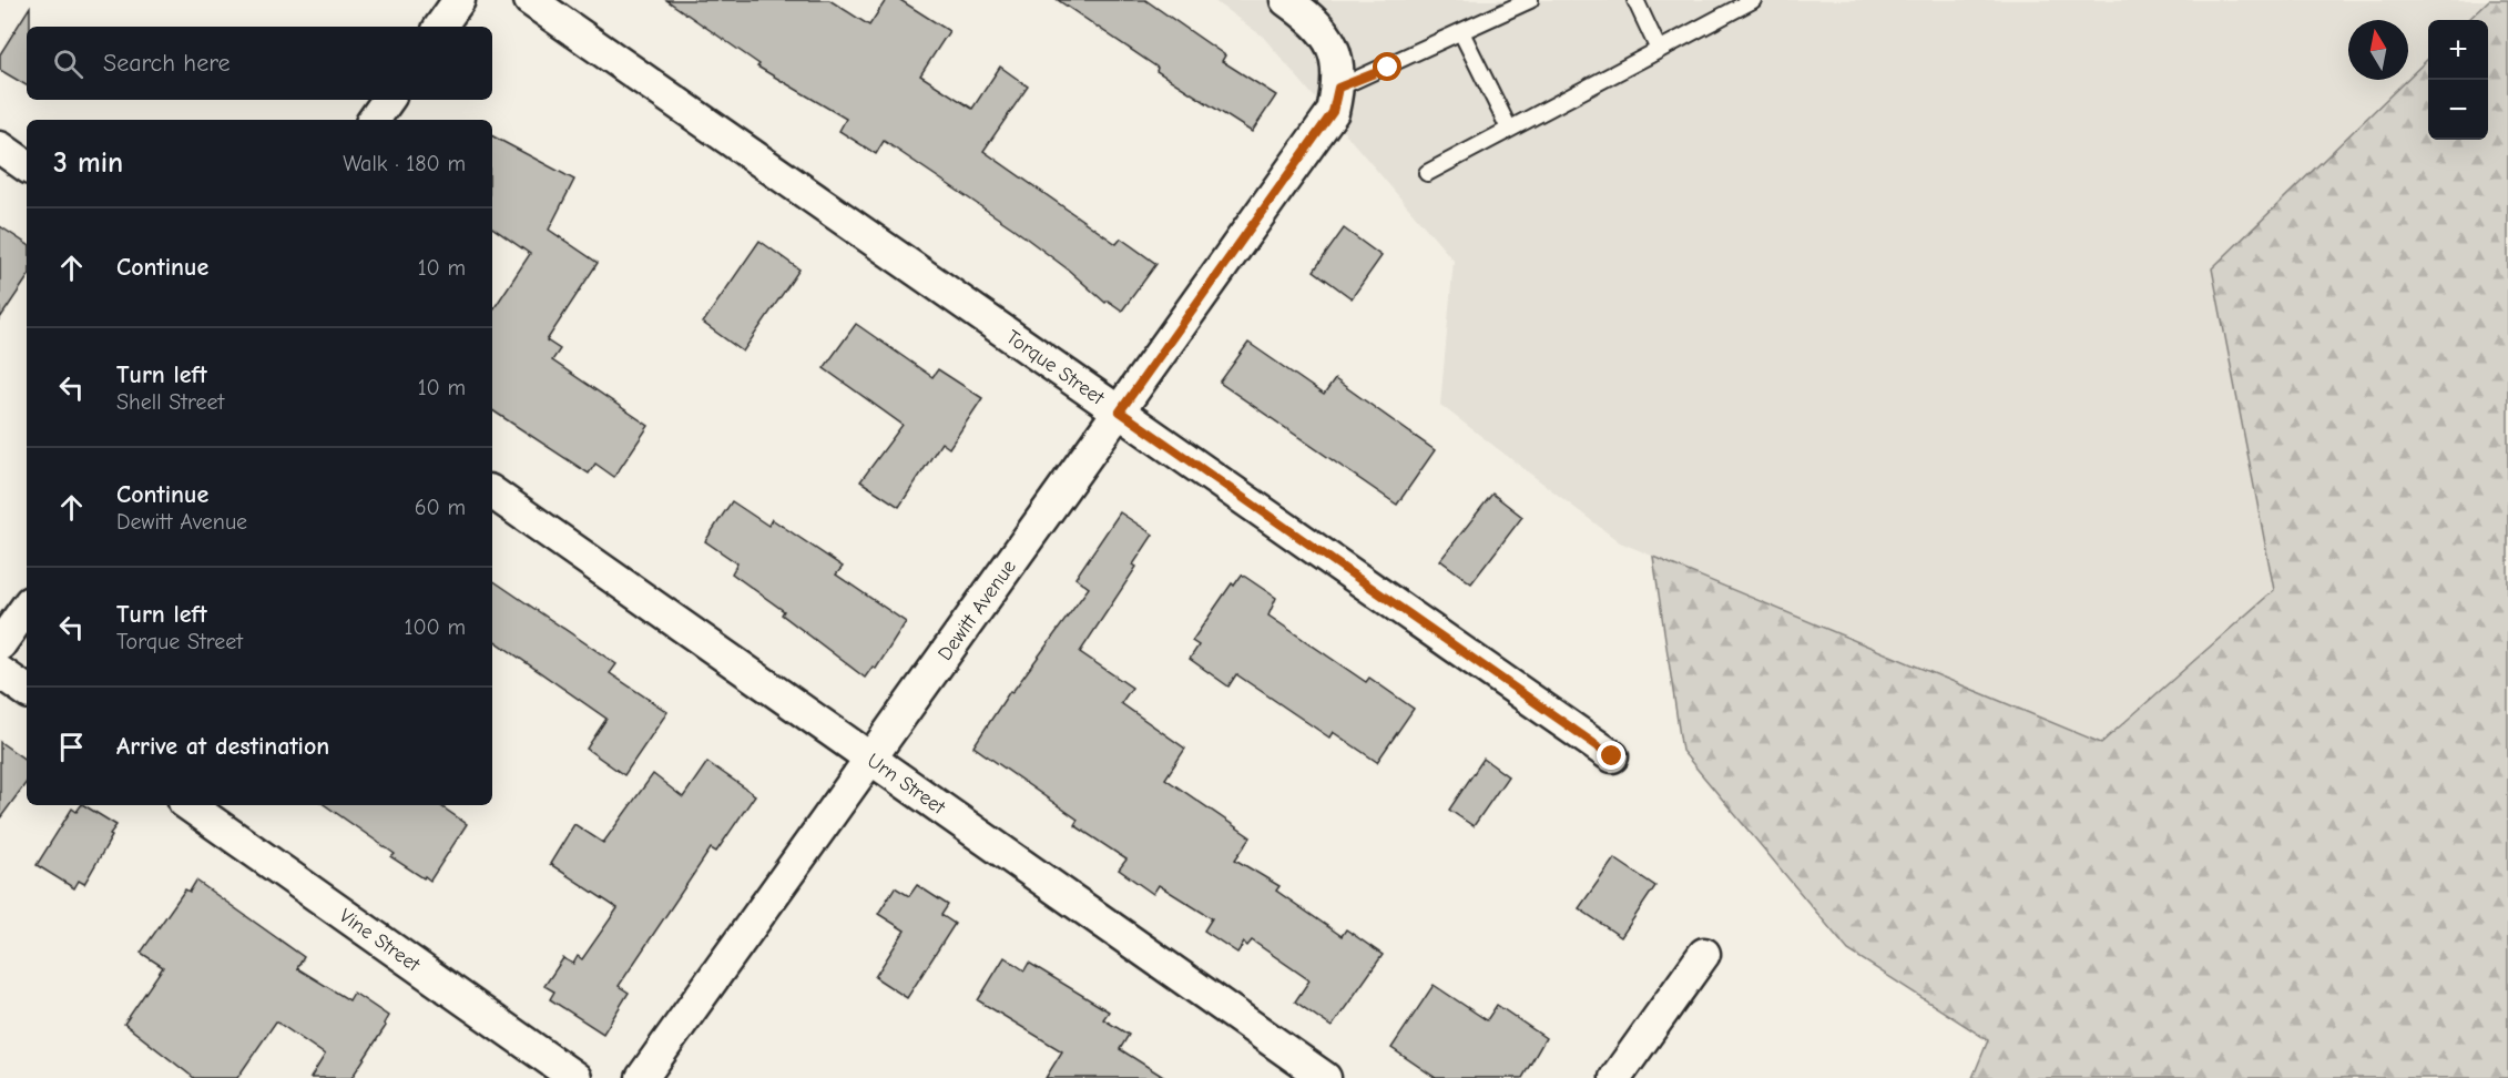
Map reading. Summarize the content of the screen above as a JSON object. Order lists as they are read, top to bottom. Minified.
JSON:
{"streets":{"street":["Torque Street","Dewitt Avenue","Urn Street","Vine Street"]},"crossings":[["Torque Street","Dewitt Avenue"],["Dewitt Avenue","Urn Street"]],"north":"top","page":{"map_buttons":["+","−"],"search":"Search here","heading":["3 min","Walk · 180 m"],"list":[["Continue","10 m"],["Turn left","Shell Street","10 m"],["Continue","Dewitt Avenue","60 m"],["Turn left","Torque Street","100 m"],"Arrive at destination"]}}
